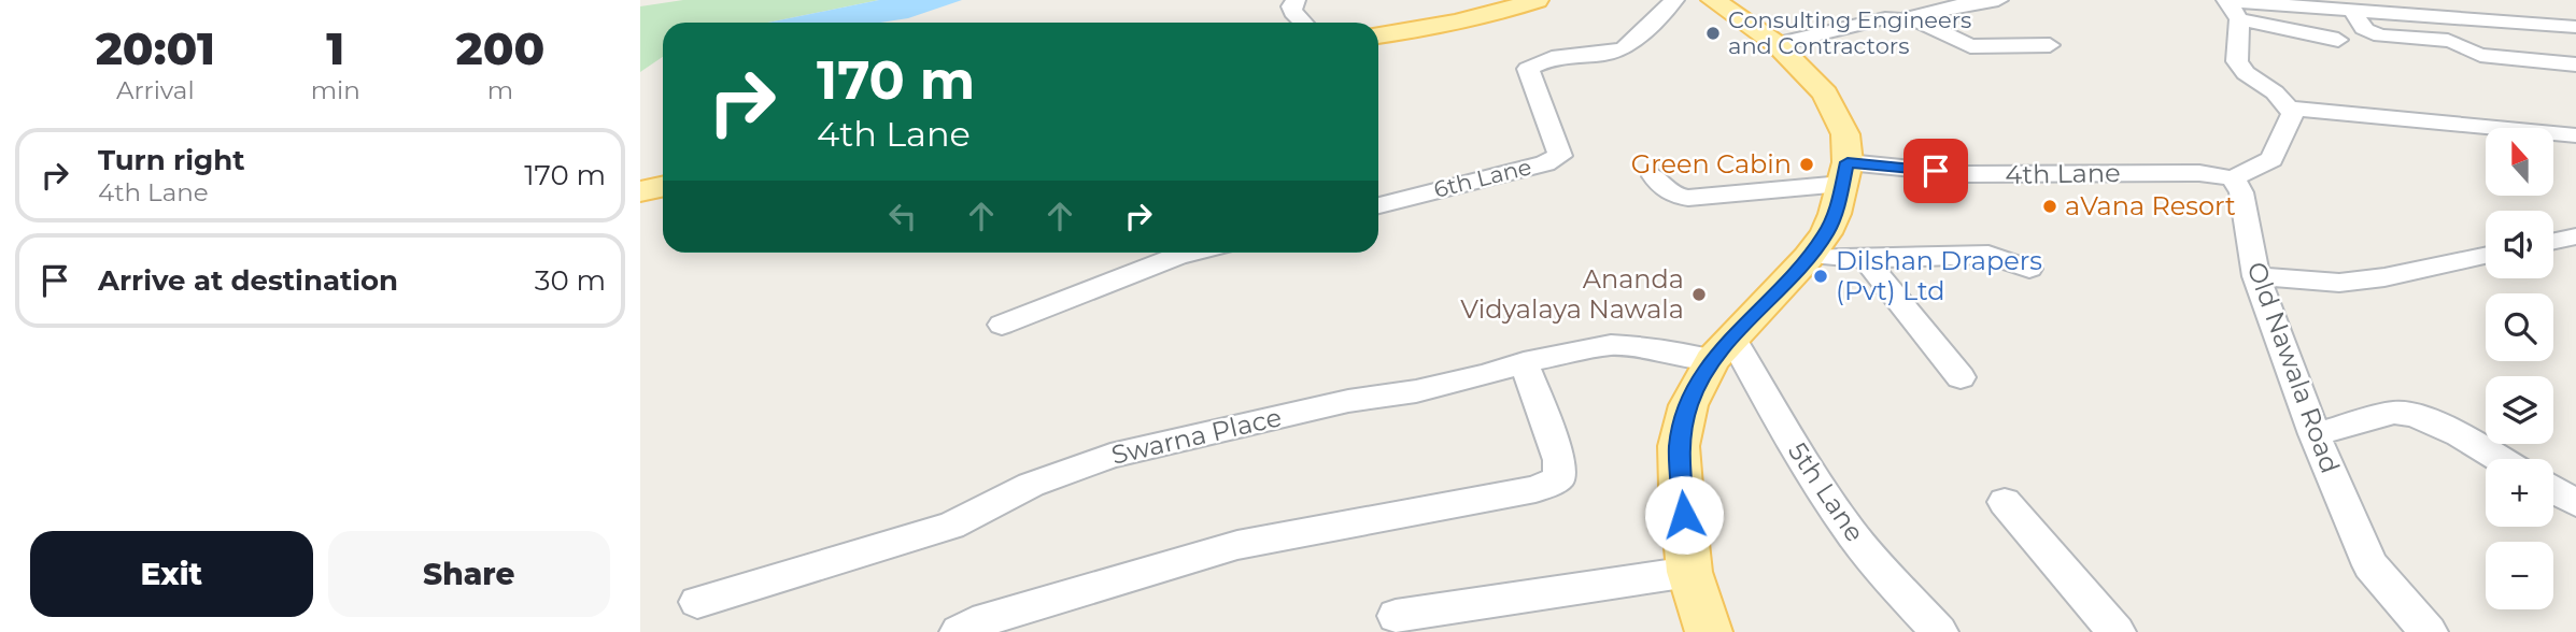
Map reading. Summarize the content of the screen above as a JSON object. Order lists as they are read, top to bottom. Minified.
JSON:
{"streets":{"street":["4th Lane","6th Lane","Old Nawala Road","Swarna Place","5th Lane"]},"crossings":[["4th Lane","Old Nawala Road"],["Swarna Place","5th Lane"]],"places":["Consulting Engineers and Contractors","Green Cabin","aVana Resort","Dilshan Drapers (Pvt) Ltd","Ananda Vidyalaya Nawala"],"north":"top","page":{"eta":["20:01","Arrival","1","min","200","m"],"turn":["170 m","4th Lane"],"list":[{"name":"Turn right","note":"4th Lane","value":"170 m"},{"name":"Arrive at destination","value":"30 m"}],"map_buttons":["+","−"],"buttons":["Exit","Share"]}}
